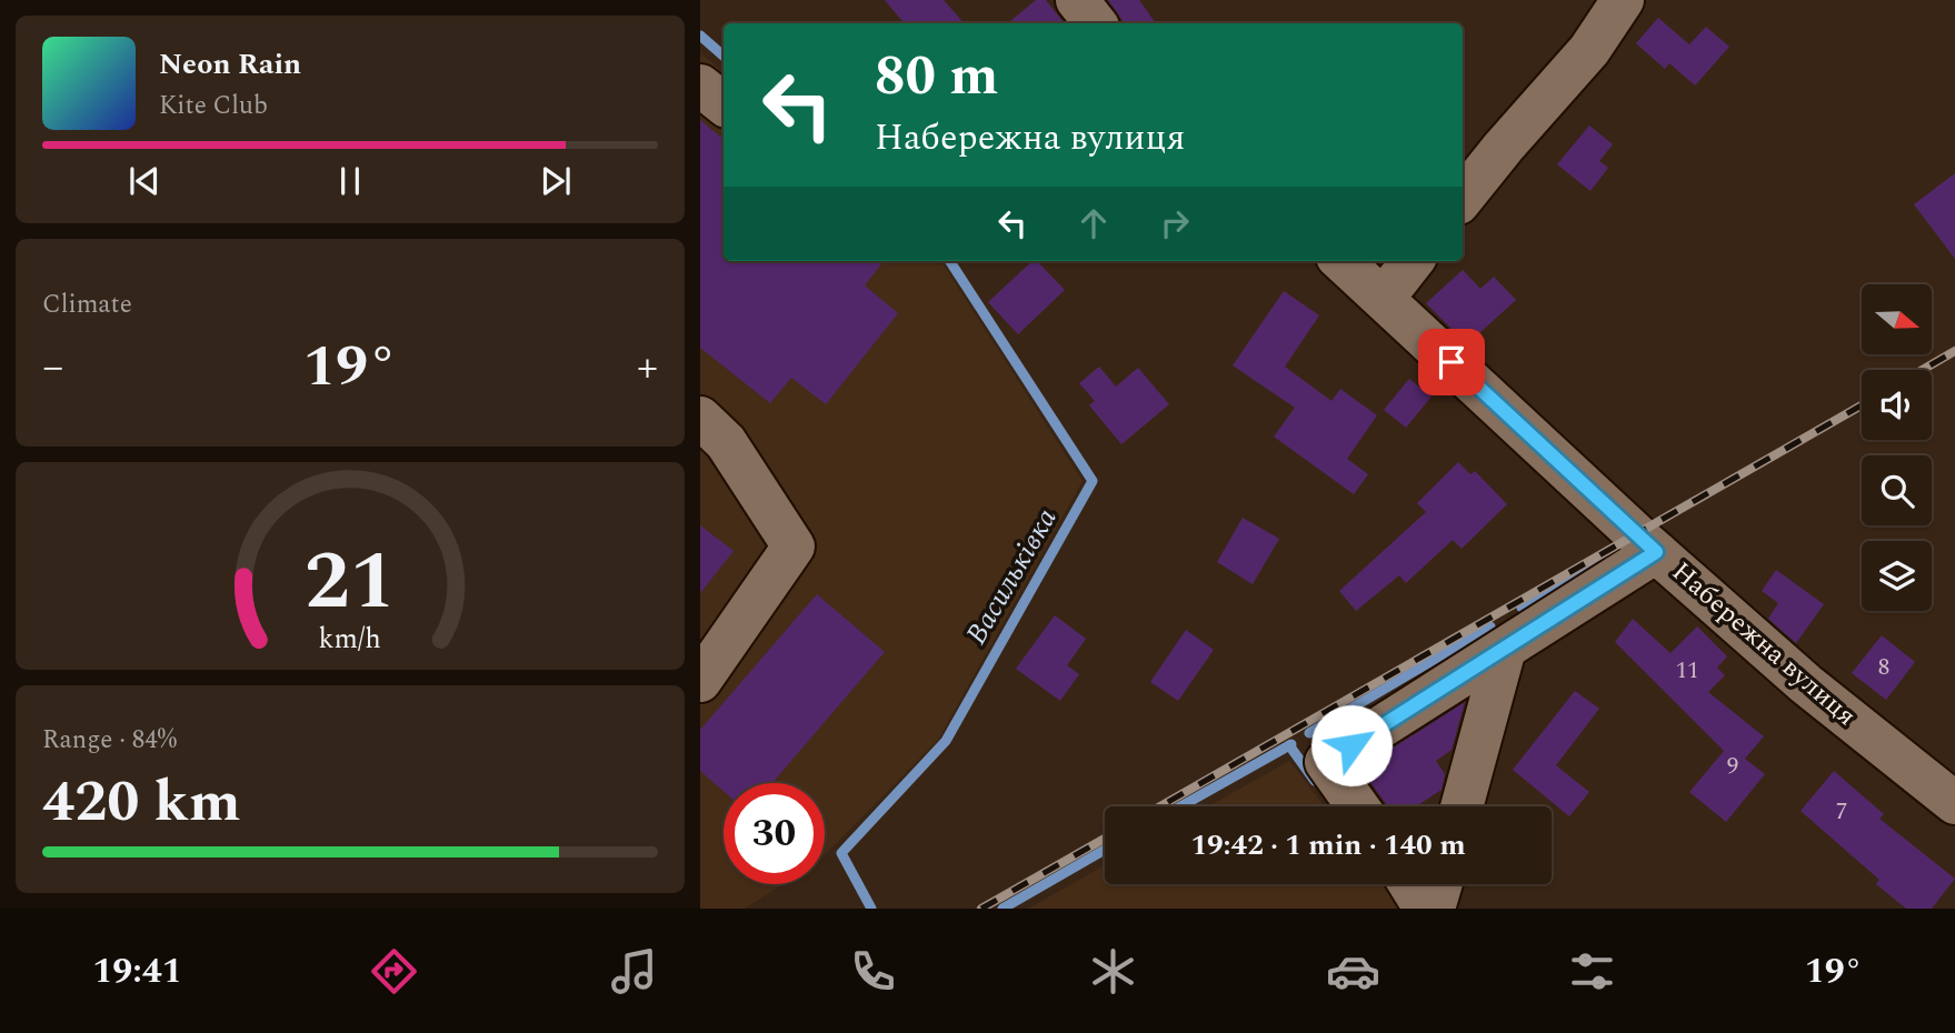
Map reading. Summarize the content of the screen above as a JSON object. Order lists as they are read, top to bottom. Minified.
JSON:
{"streets":{"street":["Набережна вулиця"]},"water":["Васильківка"],"house_numbers":["8","11","9","7"],"north":"right","page":{"turn":["80 m","Набережна вулиця"],"song":["Neon Rain","Kite Club"],"tile":["Climate",["Range · 84%","420 km"]],"heat":["−","19°","+"],"limit":"30","trip":"19:42 · 1 min · 140 m","tabs":["19:41","19°"],"gauge":["21","km/h"]}}
